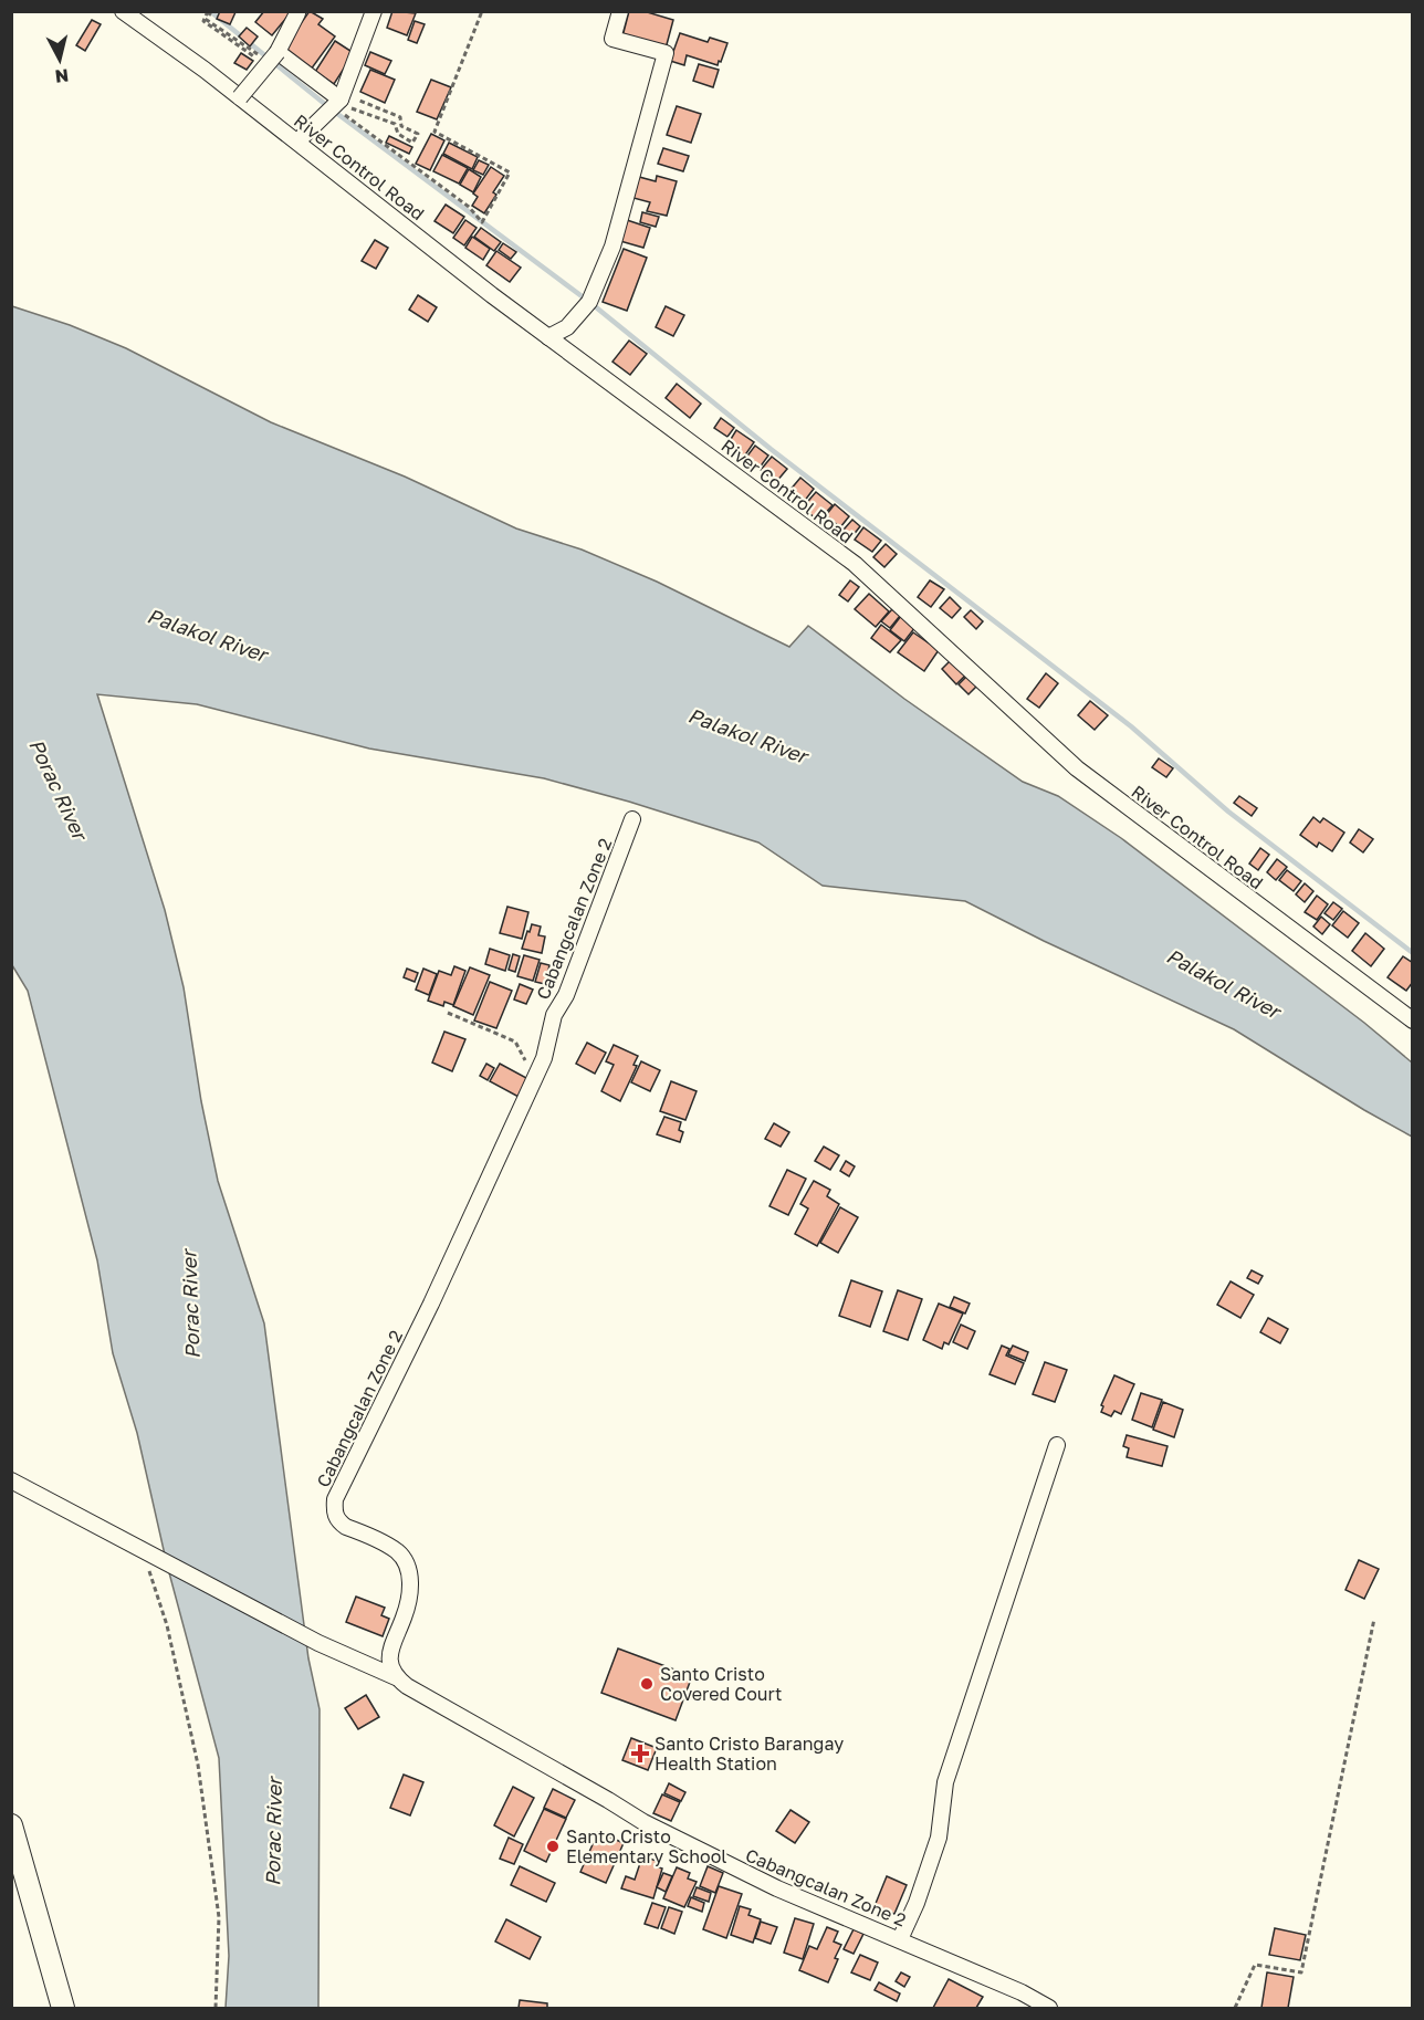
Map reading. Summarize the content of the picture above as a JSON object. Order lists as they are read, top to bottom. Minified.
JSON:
{"streets":{"street":["River Control Road","Cabangcalan Zone 2"]},"water":["Palakol River","Porac River"],"places":{"other":["Santo Cristo Covered Court","Santo Cristo Elementary School"],"health":["Santo Cristo Barangay Health Station"]},"north":"bottom"}
